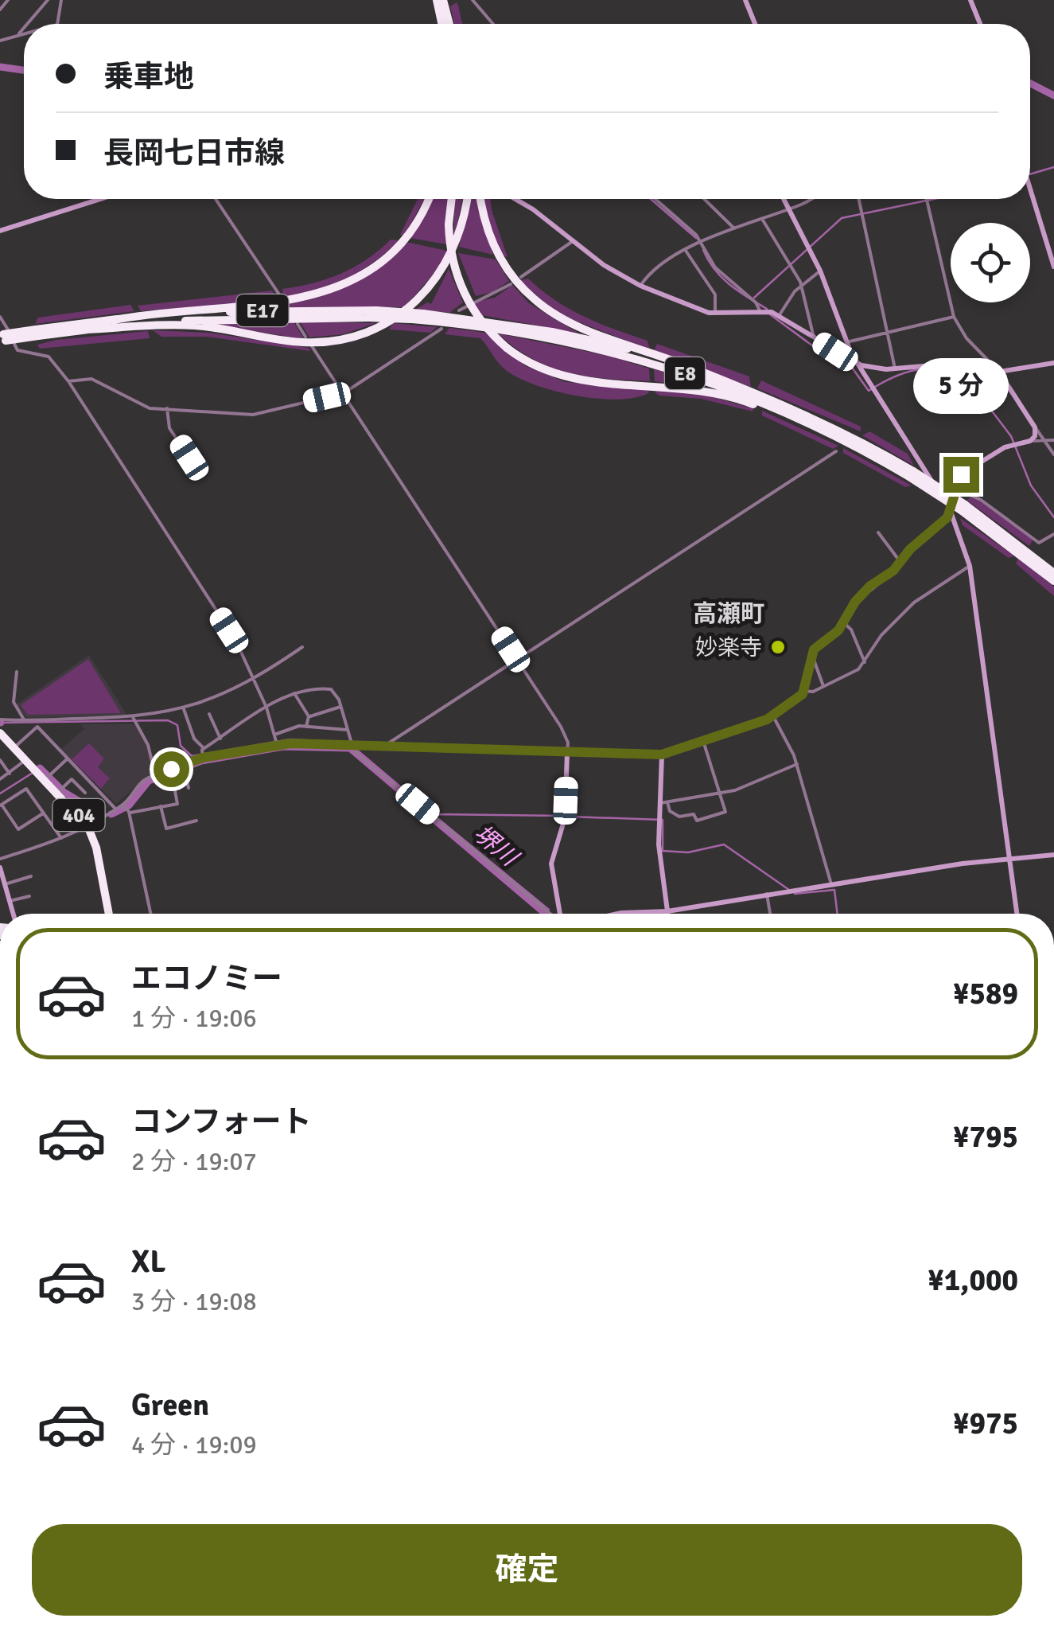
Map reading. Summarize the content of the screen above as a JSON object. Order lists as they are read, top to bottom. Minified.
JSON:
{"streets":{"highway":["E17","E8","404"]},"crossings":[["E17","E8"]],"districts":["高瀬町"],"water":["堺川"],"places":["妙楽寺"],"page":{"banner":["乗車地","長岡七日市線"],"bubble":"5 分","list":[{"name":"エコノミー","note":"1 分 · 19:06","value":"¥589"},{"name":"コンフォート","note":"2 分 · 19:07","value":"¥795"},{"name":"XL","note":"3 分 · 19:08","value":"¥1,000"},{"name":"Green","note":"4 分 · 19:09","value":"¥975"}],"buttons":"確定"}}
